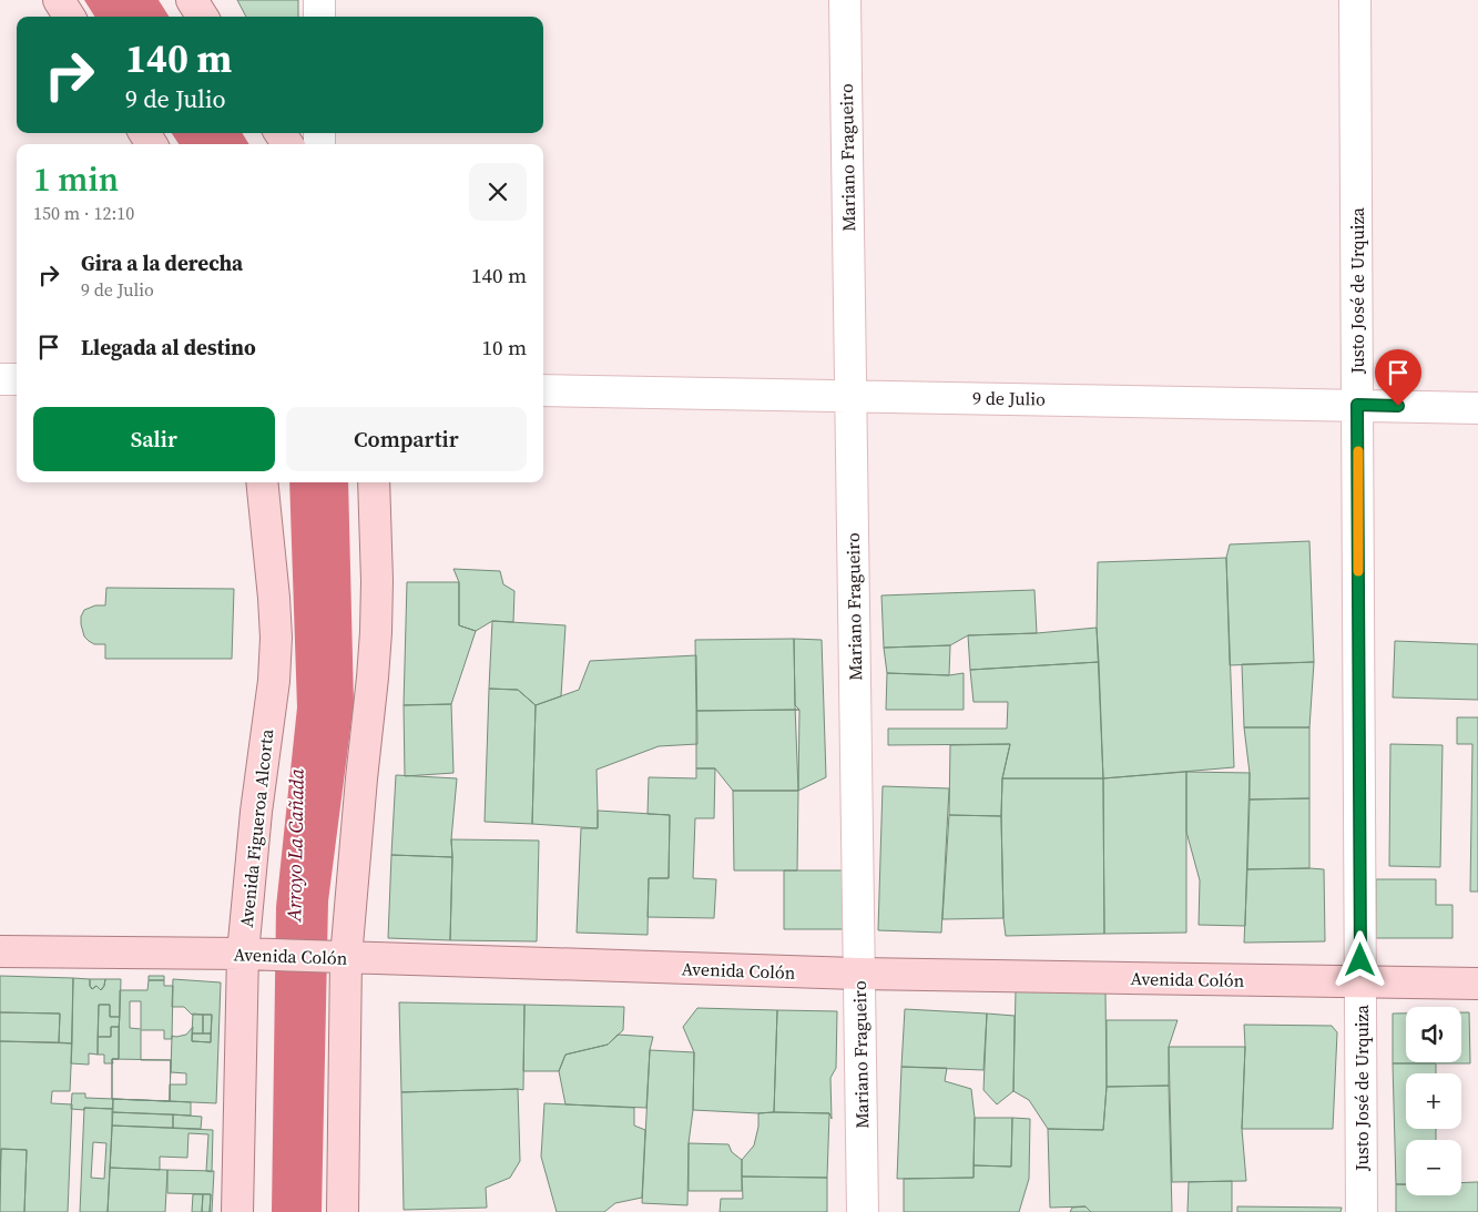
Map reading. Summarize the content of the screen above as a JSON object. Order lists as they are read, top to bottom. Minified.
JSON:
{"streets":{"main road":["Avenida Figueroa Alcorta","Avenida Colón"],"street":["Mariano Fragueiro","Justo José de Urquiza","9 de Julio"]},"crossings":[["Mariano Fragueiro","9 de Julio"],["Mariano Fragueiro","Avenida Colón"],["Justo José de Urquiza","9 de Julio"],["Justo José de Urquiza","Avenida Colón"],["Avenida Figueroa Alcorta","Avenida Colón"]],"water":["Arroyo La Cañada"],"page":{"turn":["140 m","9 de Julio"],"heading":["1 min","150 m · 12:10"],"list":[{"name":"Gira a la derecha","note":"9 de Julio","value":"140 m"},{"name":"Llegada al destino","value":"10 m"}],"buttons":["Salir","Compartir"],"map_buttons":["+","−"]}}
